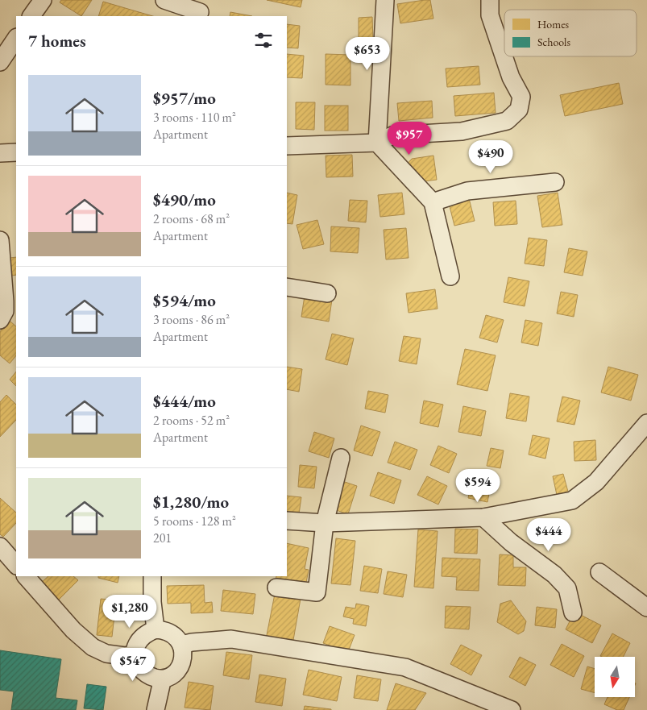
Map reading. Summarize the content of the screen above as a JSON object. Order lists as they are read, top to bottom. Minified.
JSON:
{"legend":["Homes","Schools"],"north":"bottom","page":{"heading":"7 homes","price":["$653","$957","$490","$594","$444","$1,280","$547"],"list":[{"name":"$957/mo","note":"3 rooms · 110 m² · Apartment"},{"name":"$490/mo","note":"2 rooms · 68 m² · Apartment"},{"name":"$594/mo","note":"3 rooms · 86 m² · Apartment"},{"name":"$444/mo","note":"2 rooms · 52 m² · Apartment"},{"name":"$1,280/mo","note":"5 rooms · 128 m² · 201"}]}}
